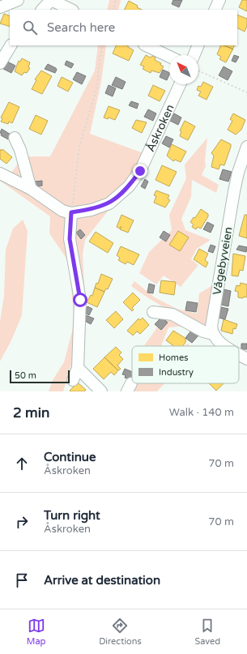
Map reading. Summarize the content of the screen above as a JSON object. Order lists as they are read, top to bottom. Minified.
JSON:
{"streets":{"street":["Åskroken","Vågebyveien"]},"legend":["Homes","Industry"],"scale_bar":"50 m","north":"top left","page":{"search":"Search here","scale":"50 m","heading":["2 min","Walk · 140 m"],"list":[["Continue","Åskroken","70 m"],["Turn right","Åskroken","70 m"],"Arrive at destination"],"nav":["Map","Directions","Saved"]}}
